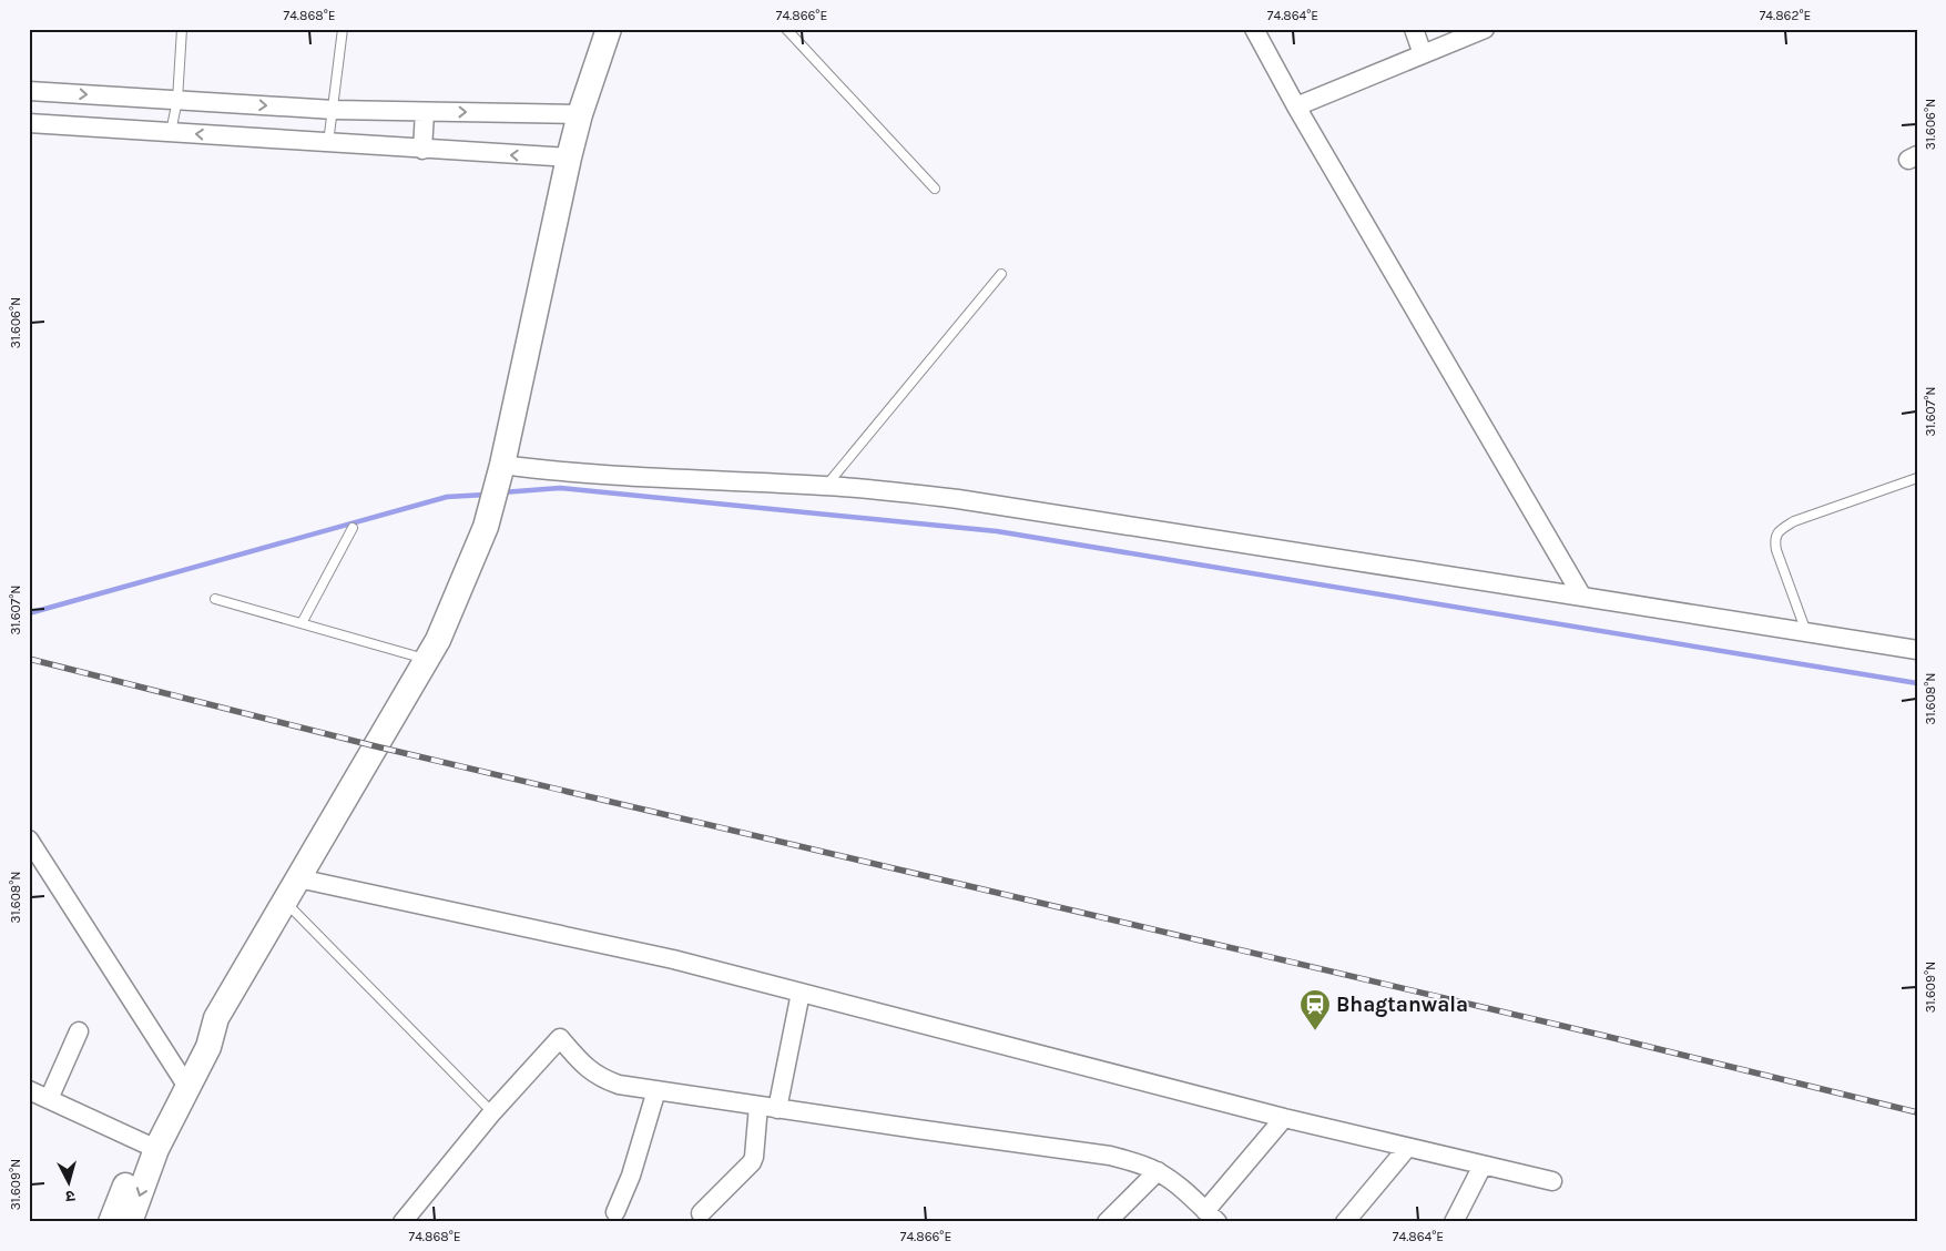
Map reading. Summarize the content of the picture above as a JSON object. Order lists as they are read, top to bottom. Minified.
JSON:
{"places":{"station":["Bhagtanwala"]},"north":"bottom","coordinates":["74.868°E","74.866°E","74.864°E","74.862°E","31.606°N","31.607°N","31.608°N","31.609°N"]}
